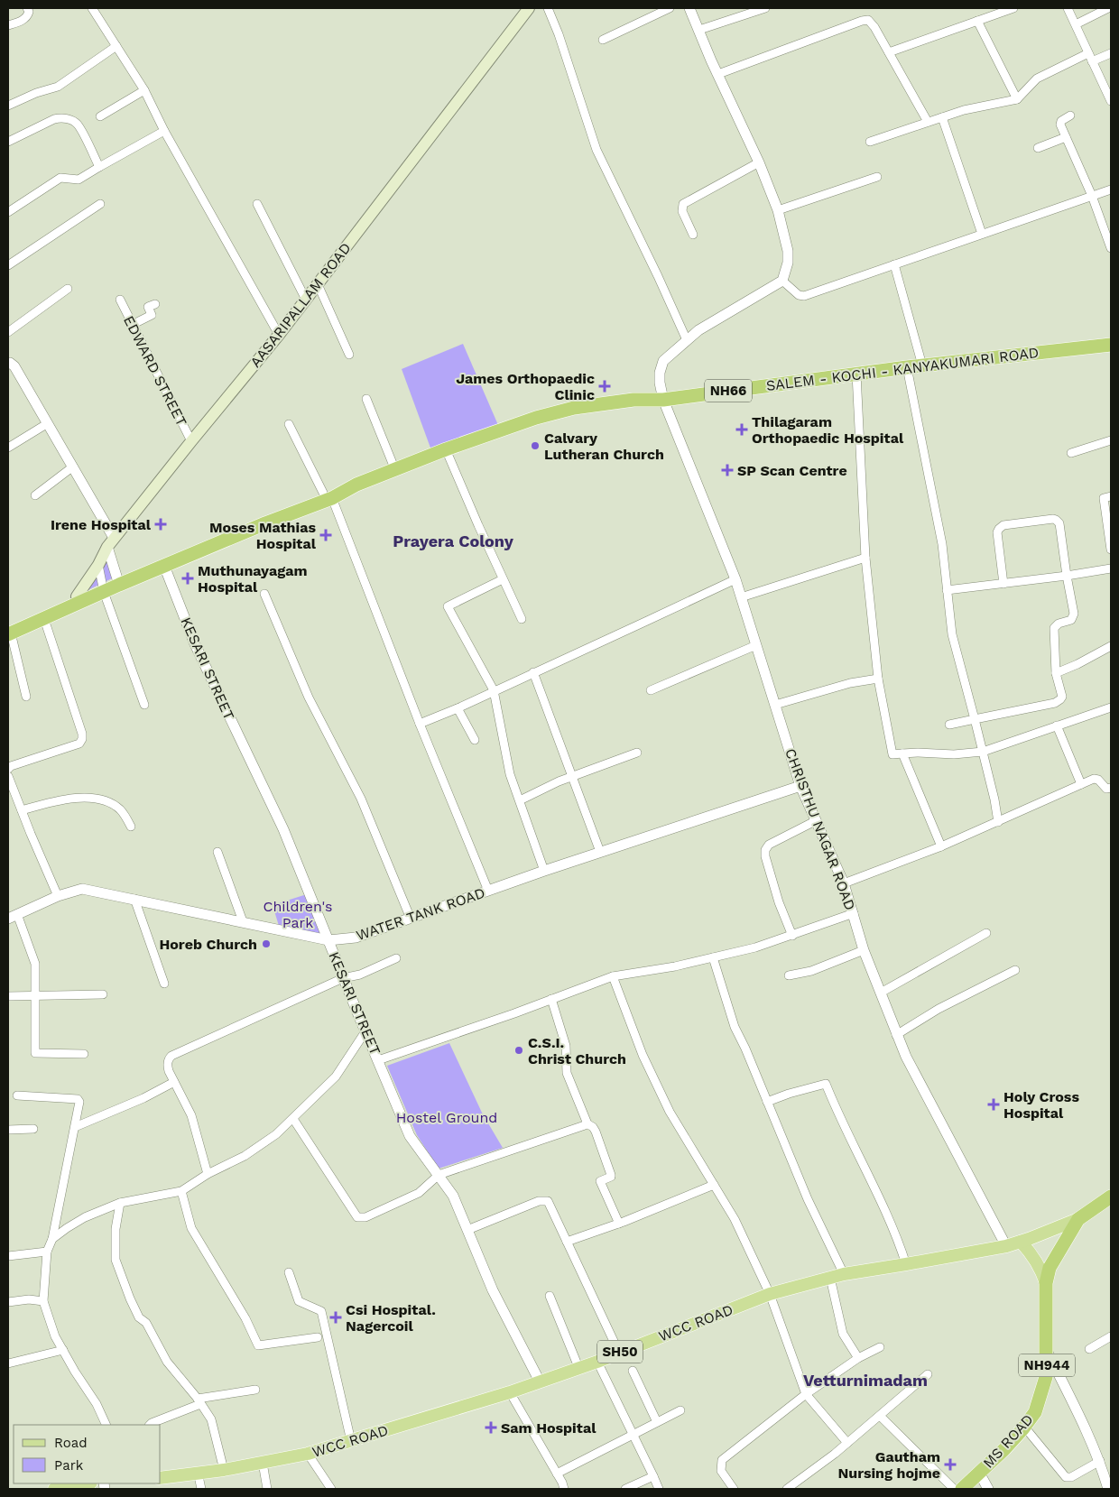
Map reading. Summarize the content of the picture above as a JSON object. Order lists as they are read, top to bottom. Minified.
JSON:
{"streets":{"highway":["SALEM - KOCHI - KANYAKUMARI ROAD","NH66","NH944","MS ROAD"],"main road":["AASARIPALLAM ROAD","WCC ROAD","SH50"],"street":["EDWARD STREET","KESARI STREET","CHRISTHU NAGAR ROAD","WATER TANK ROAD"]},"crossings":[["AASARIPALLAM ROAD","SALEM - KOCHI - KANYAKUMARI ROAD"],["AASARIPALLAM ROAD","EDWARD STREET"],["SALEM - KOCHI - KANYAKUMARI ROAD","KESARI STREET"],["SALEM - KOCHI - KANYAKUMARI ROAD","CHRISTHU NAGAR ROAD"],["KESARI STREET","WATER TANK ROAD"],["KESARI STREET","WCC ROAD"],["CHRISTHU NAGAR ROAD","WATER TANK ROAD"],["CHRISTHU NAGAR ROAD","WCC ROAD"],["WCC ROAD","MS ROAD"]],"districts":["Prayera Colony","Vetturnimadam"],"parks":["Children's Park","Hostel Ground"],"places":{"health":["James Orthopaedic Clinic","Thilagaram Orthopaedic Hospital","SP Scan Centre","Irene Hospital","Moses Mathias Hospital","Muthunayagam Hospital","Holy Cross Hospital","Csi Hospital. Nagercoil","Sam Hospital","Gautham Nursing hojme"],"other":["Calvary Lutheran Church","Horeb Church","C.S.I. Christ Church"]},"legend":["Road","Park"]}
